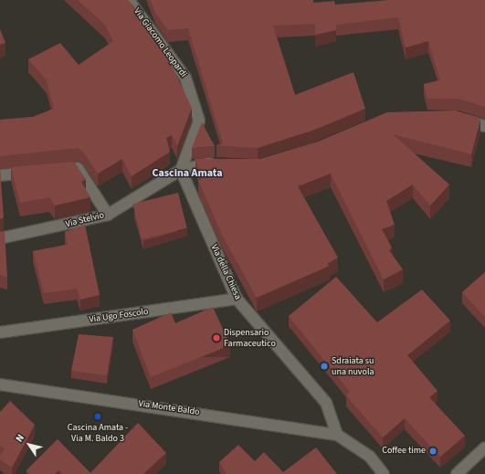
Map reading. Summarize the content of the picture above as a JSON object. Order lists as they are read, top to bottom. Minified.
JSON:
{"streets":{"street":["Via Giacomo Leopardi","Via Stelvio","Via della Chiesa","Via Ugo Foscolo","Via Monte Baldo"]},"crossings":[["Via Giacomo Leopardi","Via Stelvio"],["Via Giacomo Leopardi","Via della Chiesa"],["Via Stelvio","Via della Chiesa"],["Via della Chiesa","Via Ugo Foscolo"],["Via della Chiesa","Via Monte Baldo"]],"districts":["Cascina Amata"],"places":["Dispensario Farmaceutico","Sdraiata su una nuvola","Cascina Amata - Via M. Baldo 3","Coffee time"],"north":"top left"}
